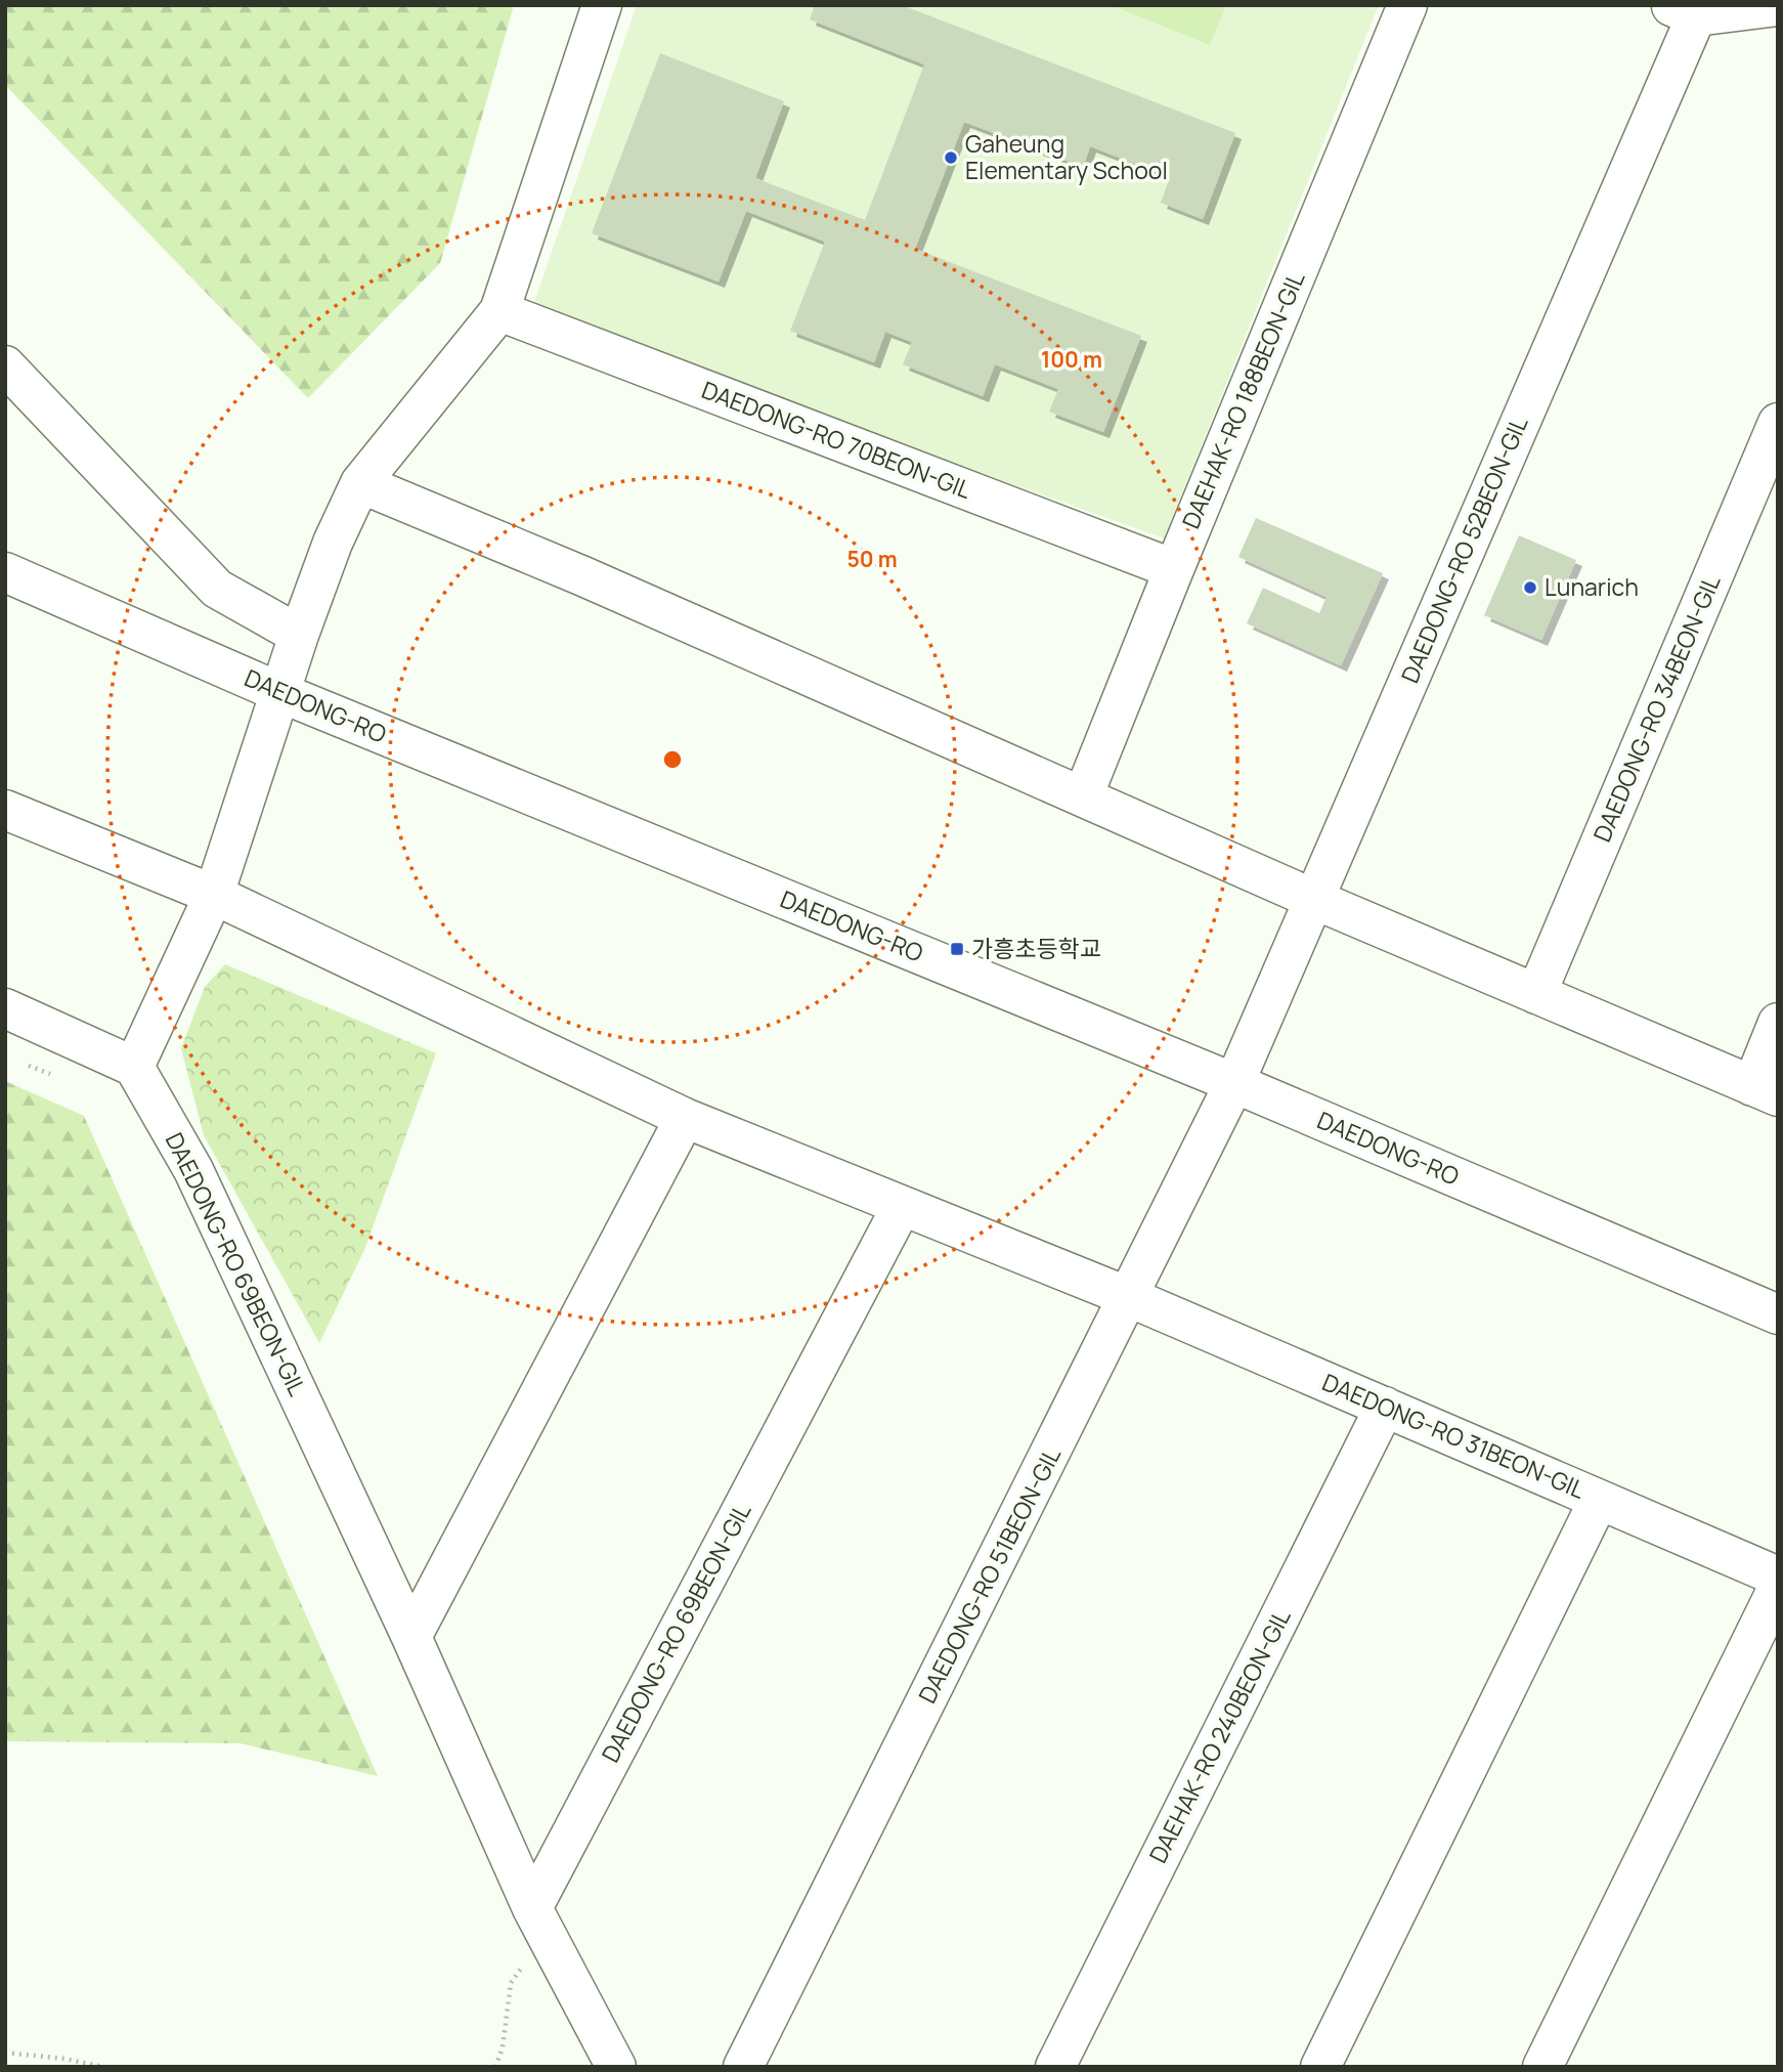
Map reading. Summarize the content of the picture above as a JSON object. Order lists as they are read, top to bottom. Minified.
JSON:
{"streets":{"street":["DAEHAK-RO 188BEON-GIL","DAEDONG-RO 70BEON-GIL","DAEDONG-RO 52BEON-GIL","DAEDONG-RO","DAEDONG-RO 34BEON-GIL","DAEDONG-RO 69BEON-GIL","DAEDONG-RO 31BEON-GIL","DAEDONG-RO 51BEON-GIL","DAEHAK-RO 240BEON-GIL"]},"crossings":[["DAEHAK-RO 188BEON-GIL","DAEDONG-RO 70BEON-GIL"],["DAEDONG-RO 52BEON-GIL","DAEDONG-RO"],["DAEDONG-RO 52BEON-GIL","DAEDONG-RO 51BEON-GIL"],["DAEDONG-RO","DAEDONG-RO 51BEON-GIL"],["DAEDONG-RO 31BEON-GIL","DAEDONG-RO 51BEON-GIL"],["DAEDONG-RO 31BEON-GIL","DAEHAK-RO 240BEON-GIL"]],"places":{"other":["Gaheung Elementary School","Lunarich"],"transit":["가흥초등학교"]},"rings":["100 m","50 m"]}
